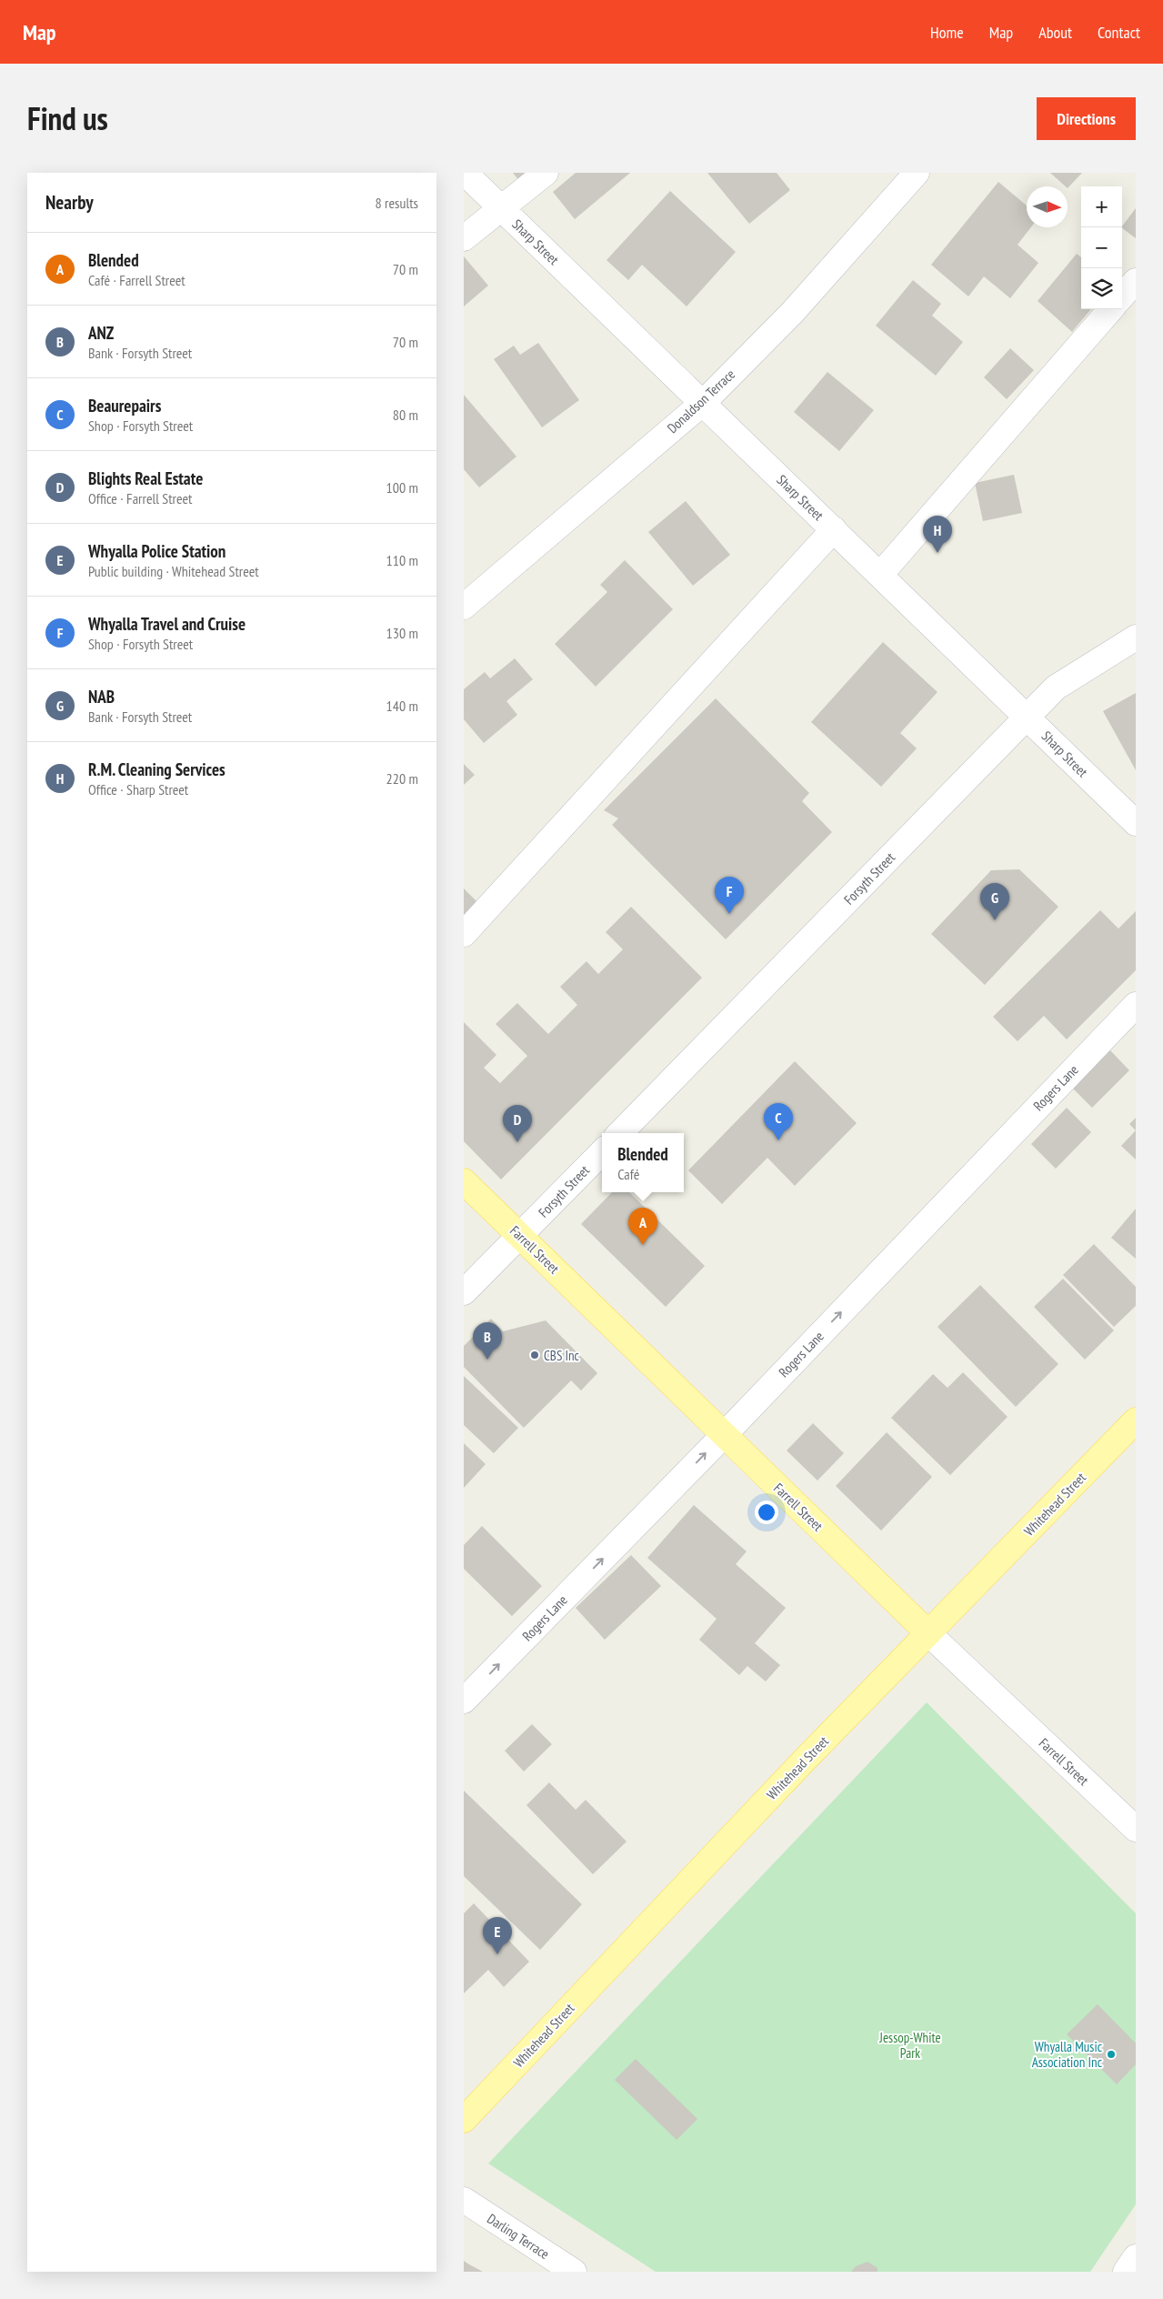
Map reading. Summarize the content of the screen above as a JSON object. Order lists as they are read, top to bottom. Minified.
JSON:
{"streets":{"main road":["Farrell Street","Whitehead Street"],"street":["Sharp Street","Donaldson Terrace","Forsyth Street","Rogers Lane","Darling Terrace"]},"crossings":[["Sharp Street","Donaldson Terrace"],["Sharp Street","Forsyth Street"],["Forsyth Street","Farrell Street"],["Rogers Lane","Farrell Street"],["Farrell Street","Whitehead Street"]],"one_way":["Rogers Lane"],"parks":["Jessop-White Park"],"places":["CBS Inc","Whyalla Music Association Inc"],"north":"right","page":{"header":"Map","nav":["Home","Map","About","Contact"],"title":"Find us","buttons":"Directions","heading":["Nearby","8 results"],"map_buttons":["+","−"],"list":[{"mark":"A","name":"Blended","note":"Café · Farrell Street","value":"70 m"},{"mark":"B","name":"ANZ","note":"Bank · Forsyth Street","value":"70 m"},{"mark":"C","name":"Beaurepairs","note":"Shop · Forsyth Street","value":"80 m"},{"mark":"D","name":"Blights Real Estate","note":"Office · Farrell Street","value":"100 m"},{"mark":"E","name":"Whyalla Police Station","note":"Public building · Whitehead Street","value":"110 m"},{"mark":"F","name":"Whyalla Travel and Cruise","note":"Shop · Forsyth Street","value":"130 m"},{"mark":"G","name":"NAB","note":"Bank · Forsyth Street","value":"140 m"},{"mark":"H","name":"R.M. Cleaning Services","note":"Office · Sharp Street","value":"220 m"}],"pins":["H","F","G","C","D","A","B","E"],"popup":["Blended","Café"]}}
